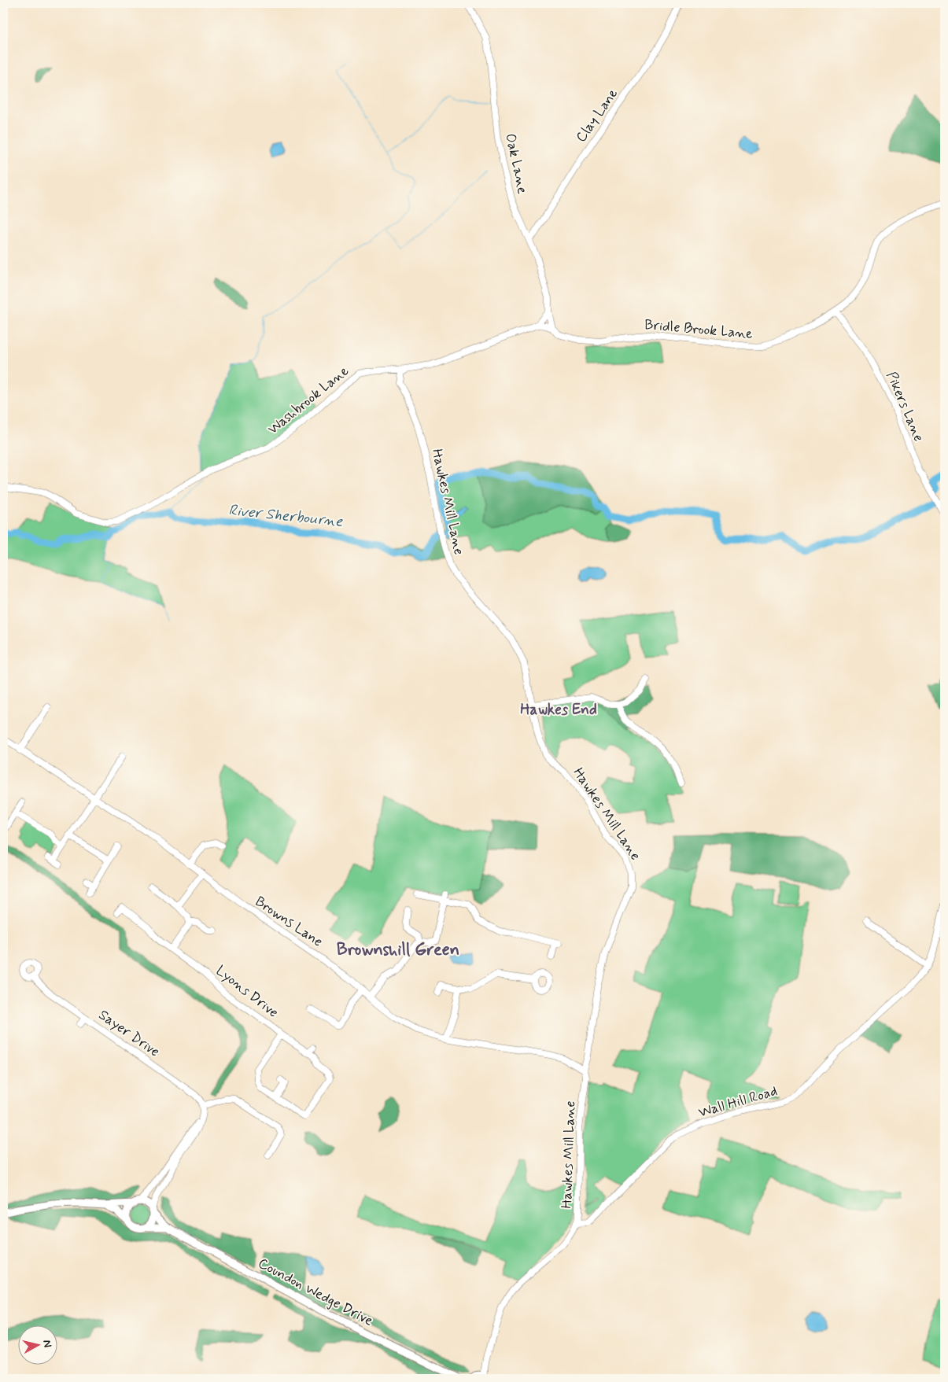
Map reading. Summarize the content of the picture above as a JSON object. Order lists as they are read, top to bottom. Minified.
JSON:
{"streets":{"main road":["Coundon Wedge Drive"],"street":["Clay Lane","Oak Lane","Bridle Brook Lane","Washbrook Lane","Pikers Lane","Hawkes Mill Lane","Browns Lane","Lyons Drive","Sayer Drive","Wall Hill Road"]},"crossings":[["Clay Lane","Oak Lane"],["Bridle Brook Lane","Pikers Lane"],["Washbrook Lane","Hawkes Mill Lane"],["Hawkes Mill Lane","Browns Lane"],["Hawkes Mill Lane","Wall Hill Road"]],"districts":["Hawkes End","Brownshill Green"],"water":["River Sherbourne"],"north":"right"}
